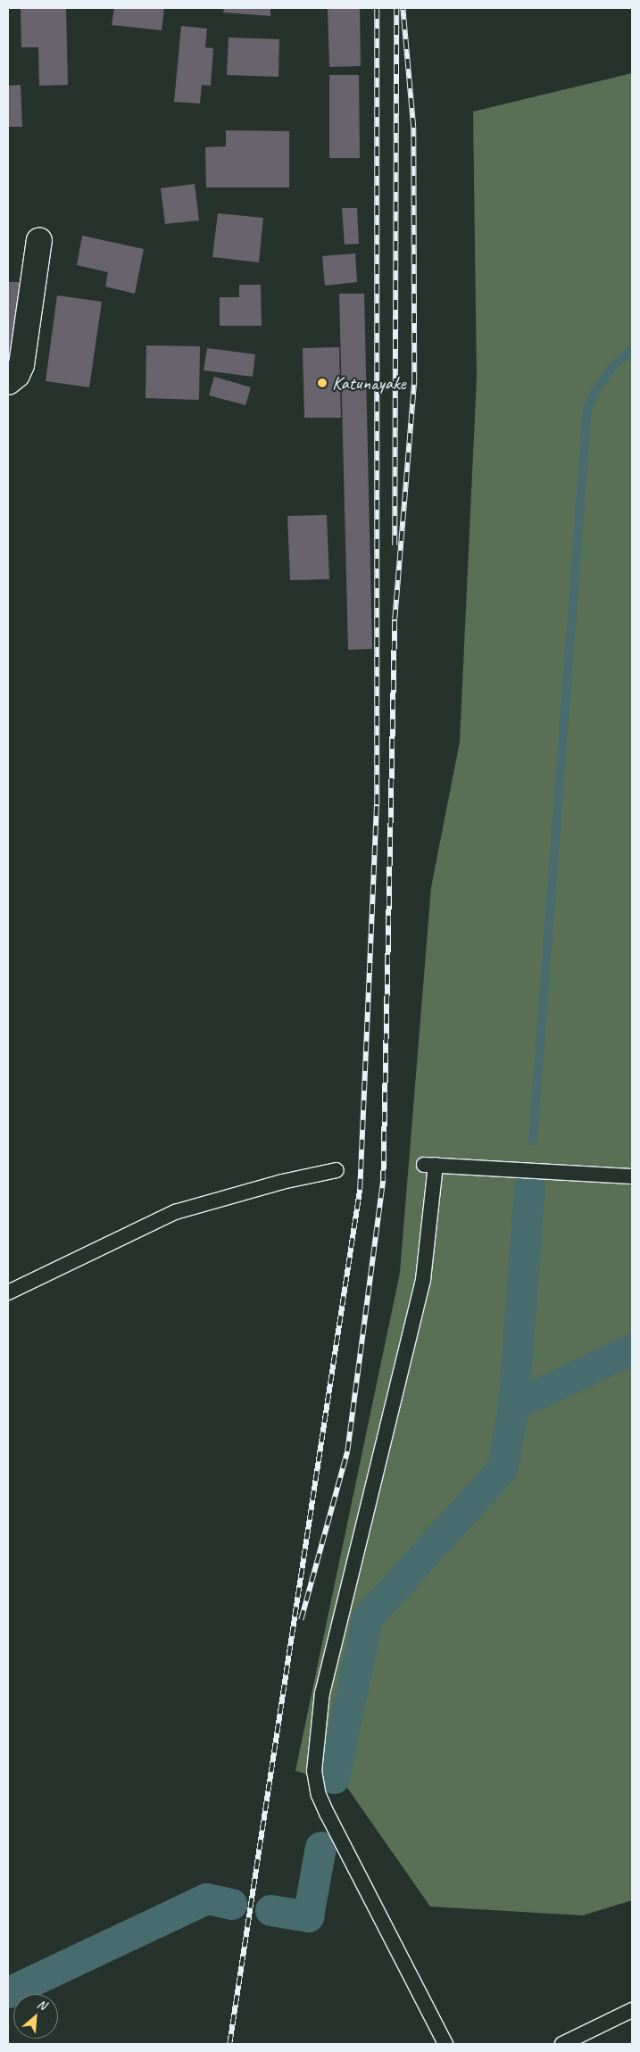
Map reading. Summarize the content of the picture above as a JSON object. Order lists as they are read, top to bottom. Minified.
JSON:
{"places":["Katunayake"],"north":"top right"}
